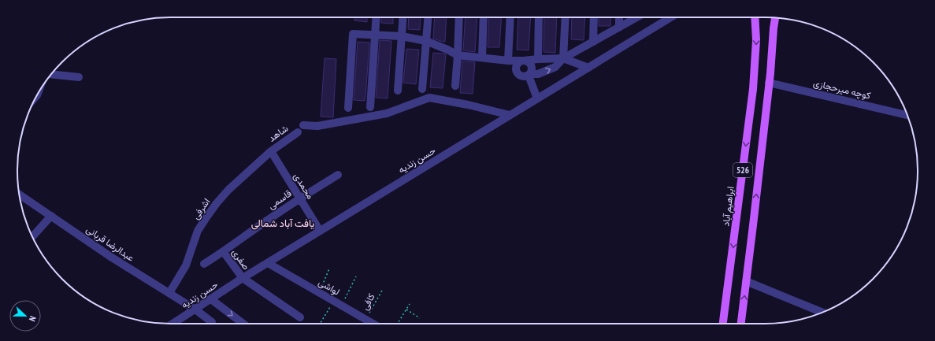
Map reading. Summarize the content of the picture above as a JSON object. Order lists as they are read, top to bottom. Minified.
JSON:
{"streets":{"main road":["526","ابراهیم آباد"],"street":["کوچه میرحجازی","شاهد","حسن زندیه","محمدی","قاسمی","اشرفی","عبدالرضا قربانی","صفری","لواشی"],"path":["کافی"]},"crossings":[["کوچه میرحجازی","526"],["شاهد","محمدی"],["شاهد","اشرفی"],["حسن زندیه","محمدی"],["حسن زندیه","عبدالرضا قربانی"],["حسن زندیه","صفری"],["حسن زندیه","لواشی"],["محمدی","قاسمی"],["محمدی","اشرفی"],["قاسمی","صفری"],["اشرفی","عبدالرضا قربانی"],["لواشی","کافی"]],"districts":["یافت آباد شمالی"],"north":"right"}
